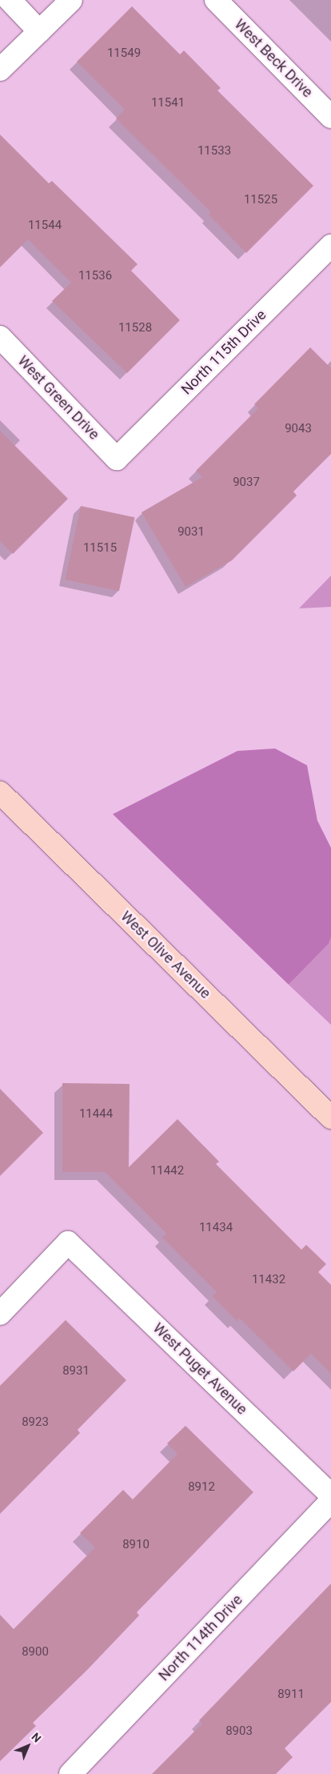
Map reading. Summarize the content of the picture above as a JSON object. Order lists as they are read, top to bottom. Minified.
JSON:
{"streets":{"main road":["West Olive Avenue"],"street":["West Beck Drive","North 115th Drive","West Green Drive","West Puget Avenue","North 114th Drive"]},"crossings":[["North 115th Drive","West Green Drive"]],"house_numbers":["11549","11541","11533","11525","11544","11536","11528","9043","9037","9031","11515","11444","11442","11434","11432","8931","8923","8912","8910","8900","8911","8903"],"north":"top right"}
